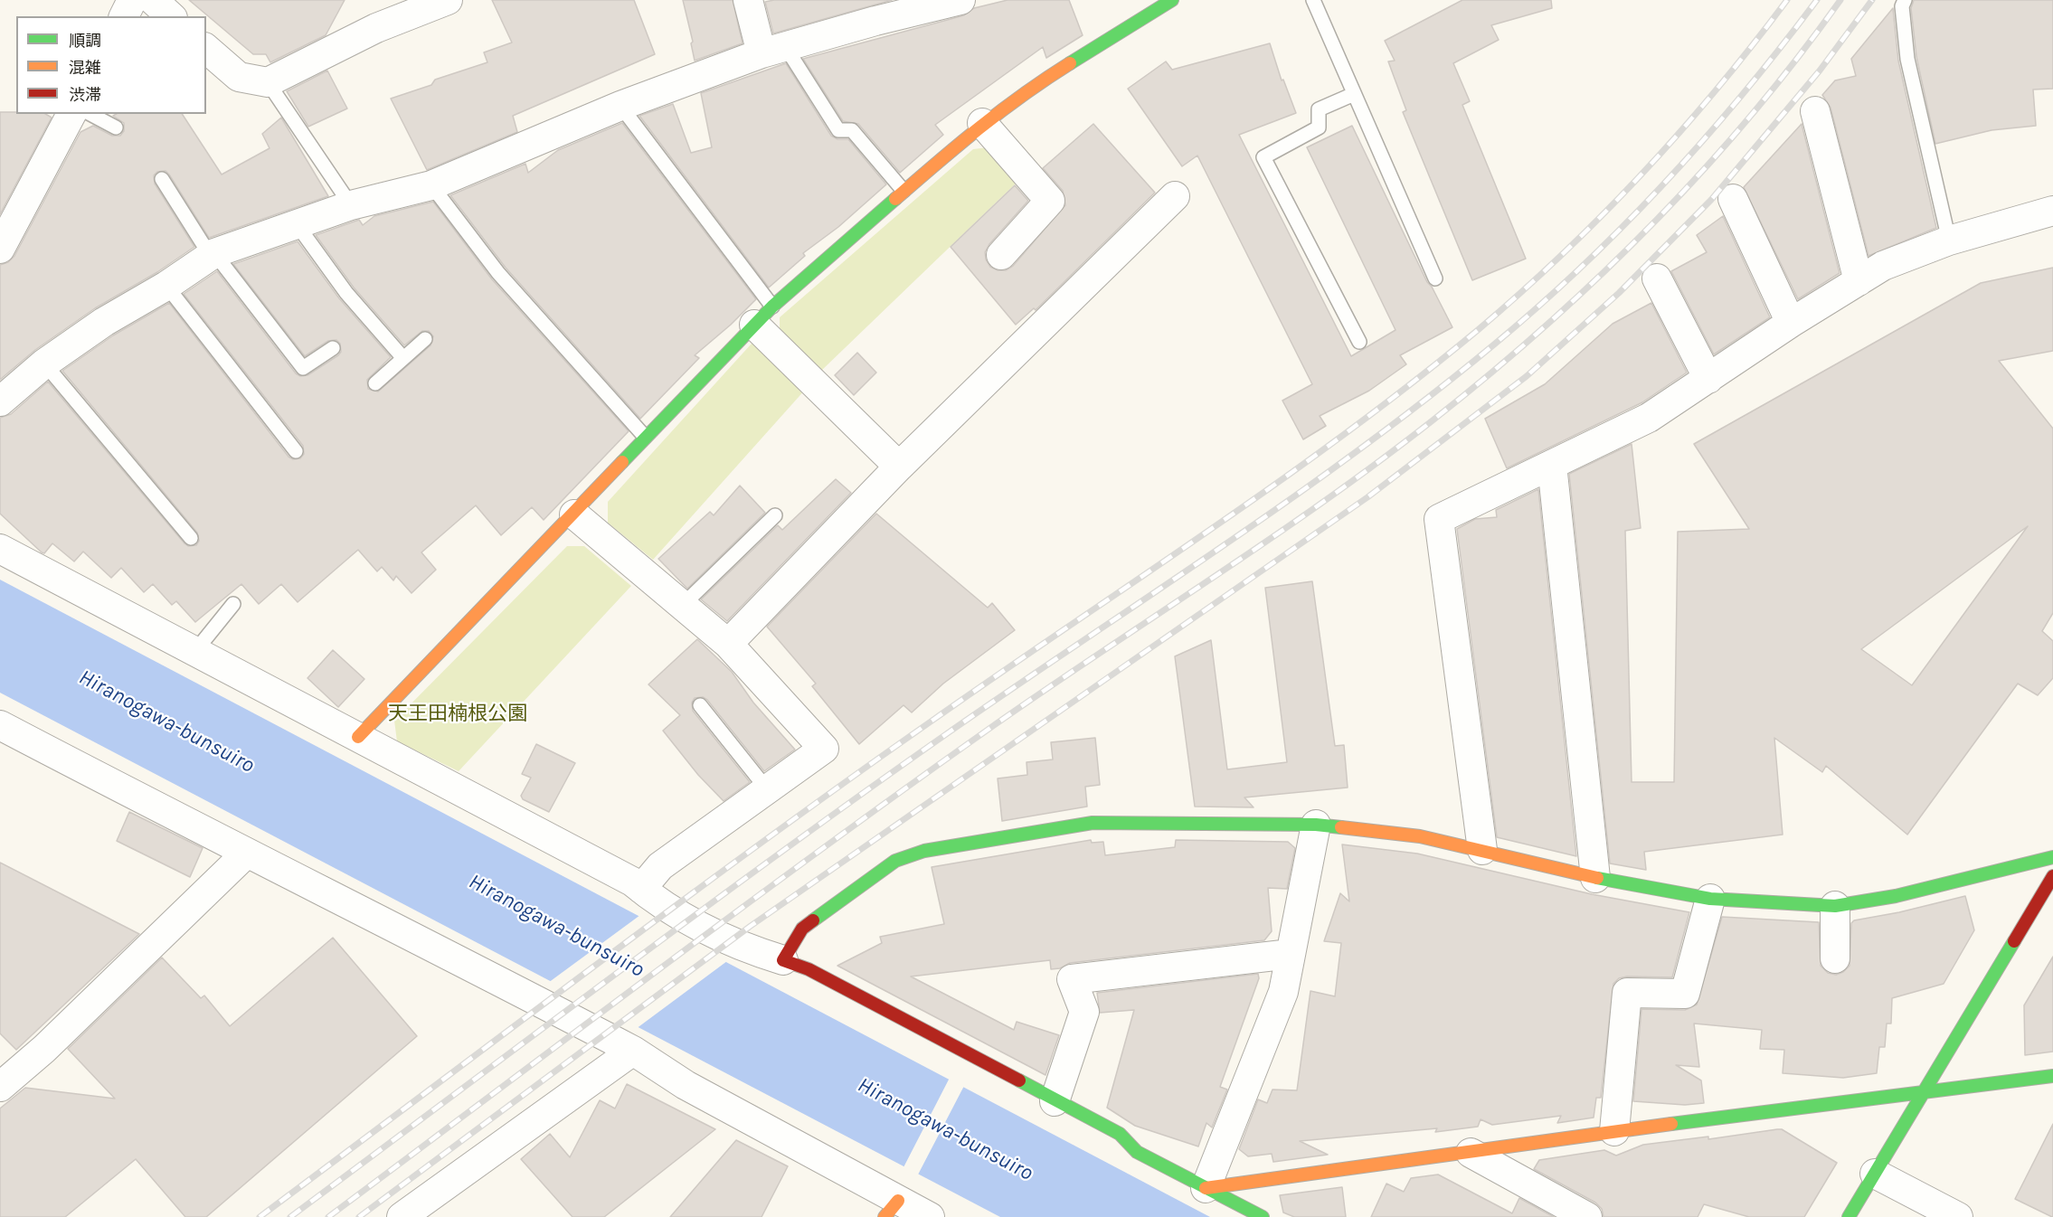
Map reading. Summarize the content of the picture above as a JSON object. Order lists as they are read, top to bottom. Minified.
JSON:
{"water":["Hiranogawa-bunsuiro"],"parks":["天王田楠根公園"],"legend":["順調","混雑","渋滞"]}
